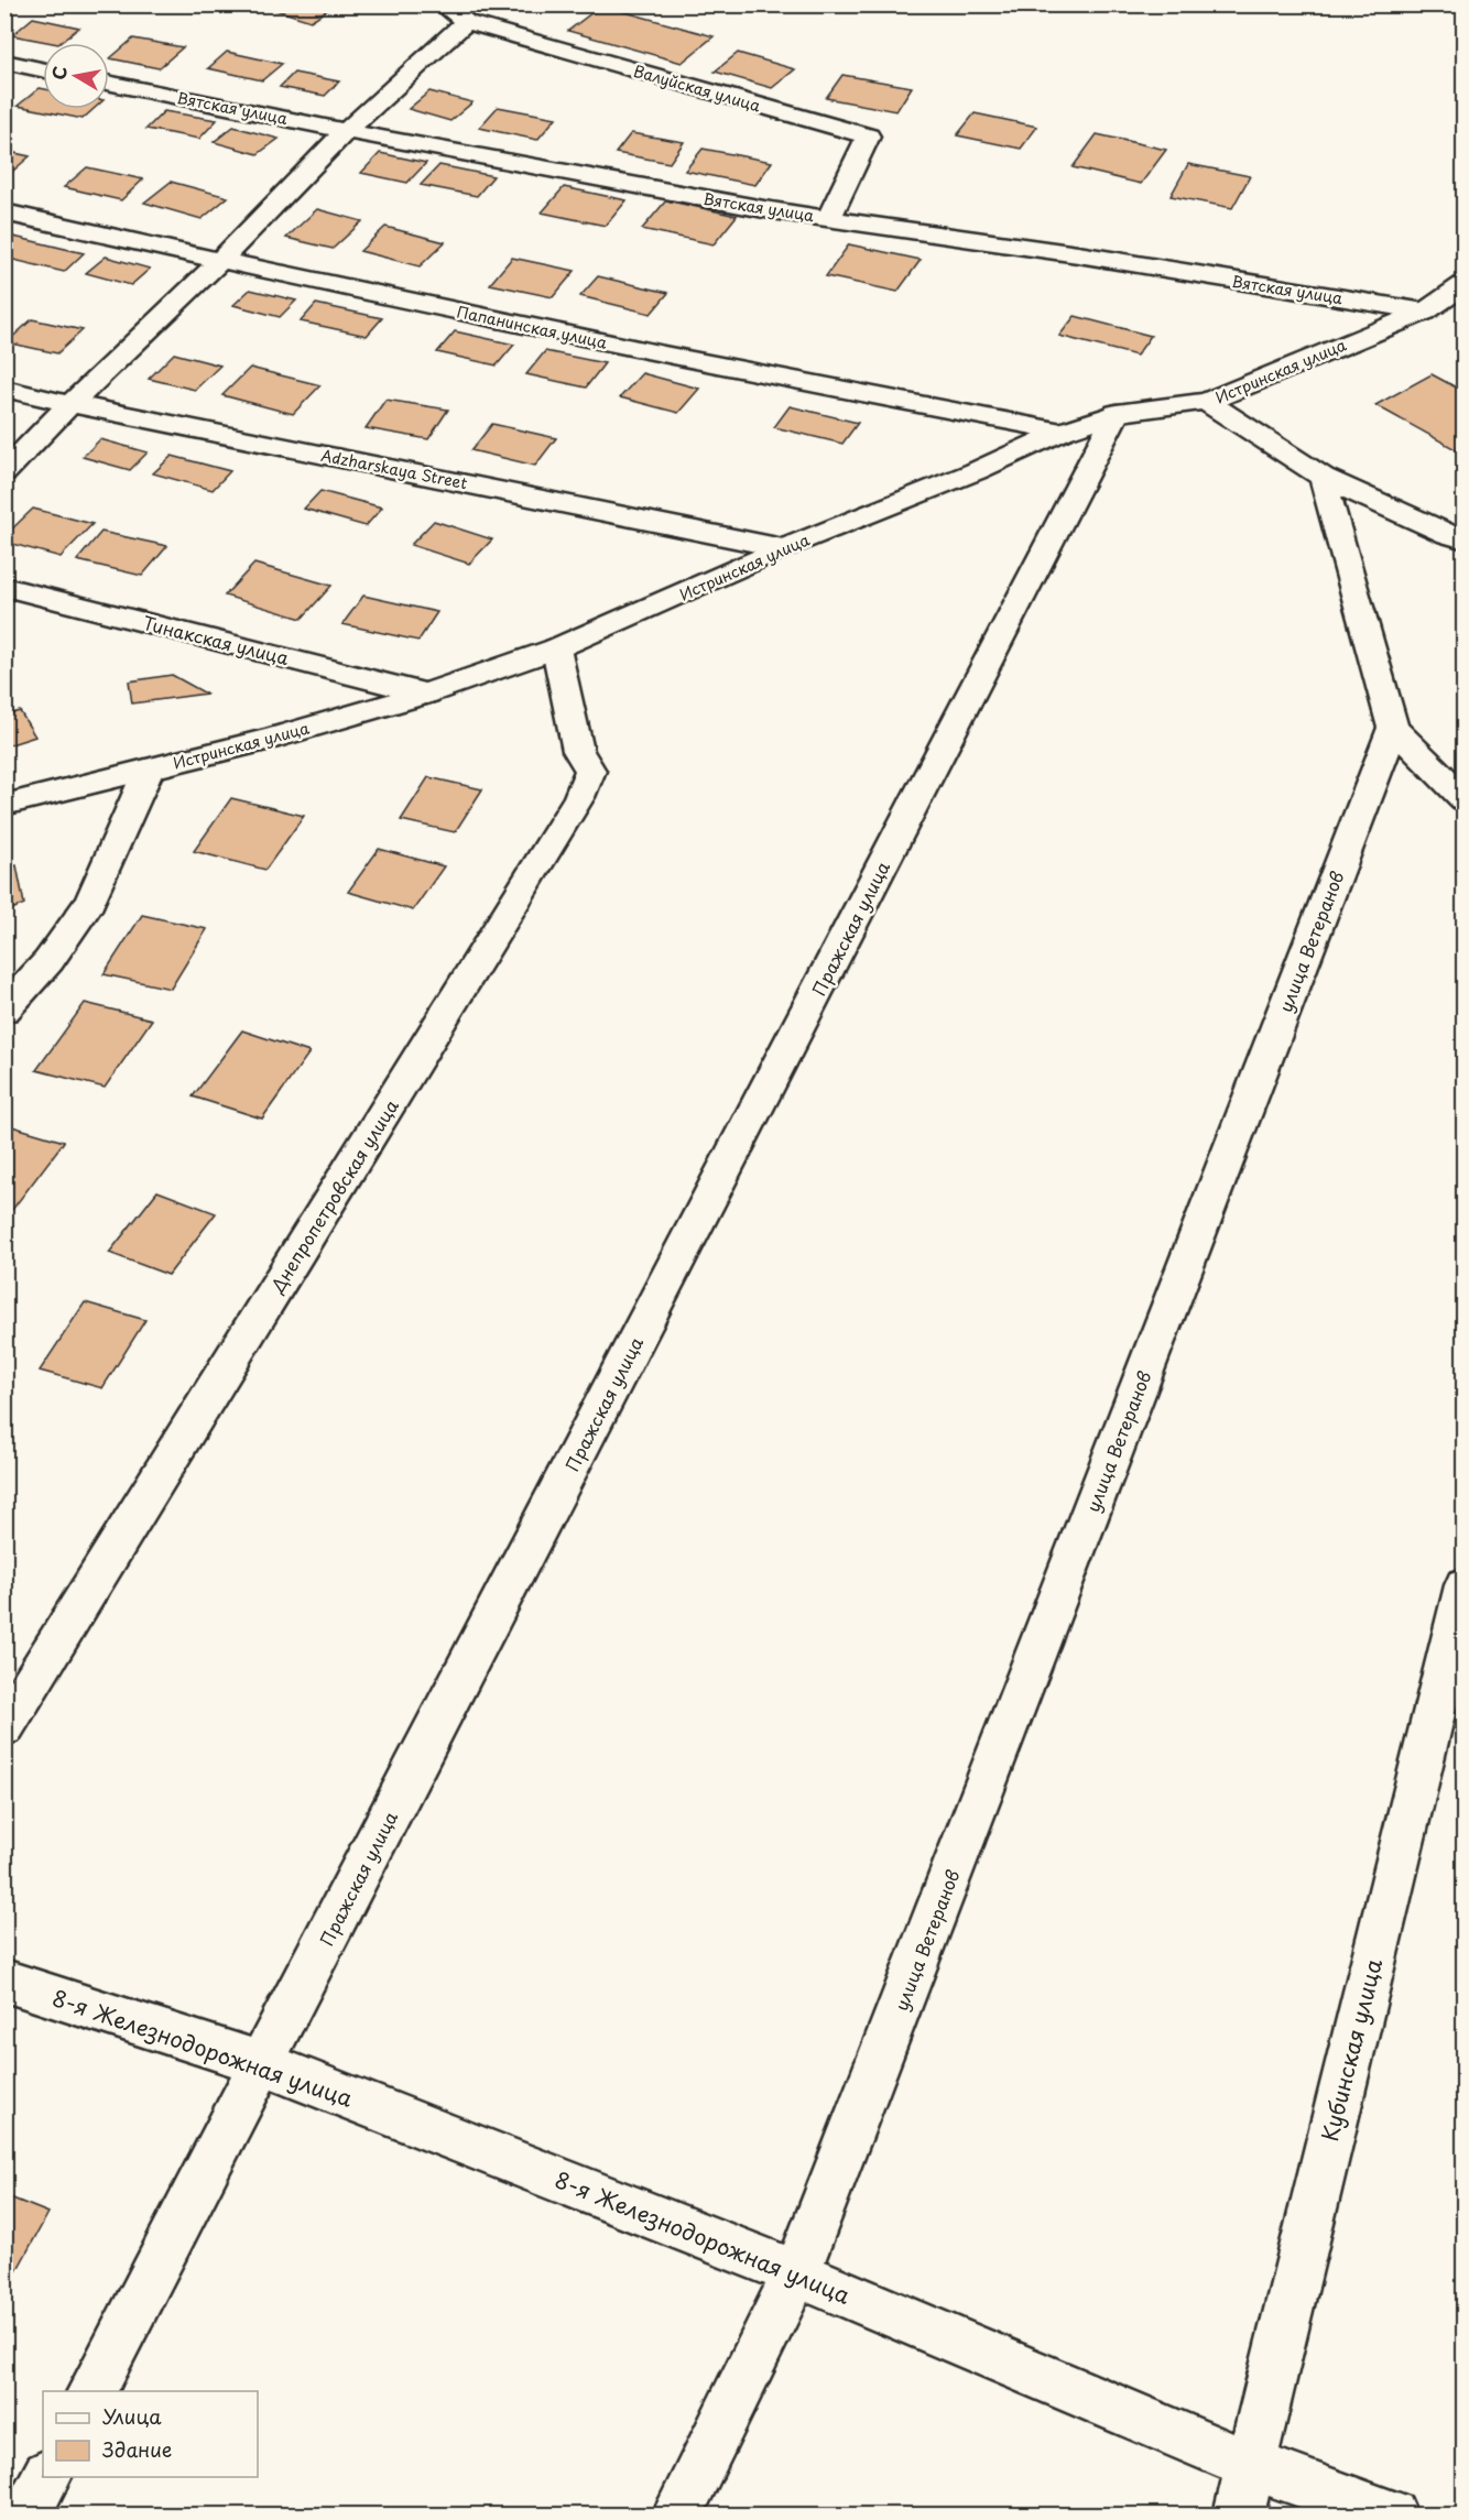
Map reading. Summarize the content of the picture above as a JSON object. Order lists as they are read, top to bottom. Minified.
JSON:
{"streets":{"street":["Валуйская улица","Вятская улица","Папанинская улица","Истринская улица","Adzharskaya Street","Тинакская улица","Пражская улица","улица Ветеранов","Днепропетровская улица","8-я Железнодорожная улица","Кубинская улица"]},"crossings":[["Валуйская улица","Вятская улица"],["Вятская улица","Истринская улица"],["Папанинская улица","Истринская улица"],["Истринская улица","Adzharskaya Street"],["Истринская улица","Тинакская улица"],["Истринская улица","Пражская улица"],["Истринская улица","Днепропетровская улица"],["Пражская улица","8-я Железнодорожная улица"],["улица Ветеранов","8-я Железнодорожная улица"],["8-я Железнодорожная улица","Кубинская улица"]],"legend":["Улица","Здание"],"north":"left"}
